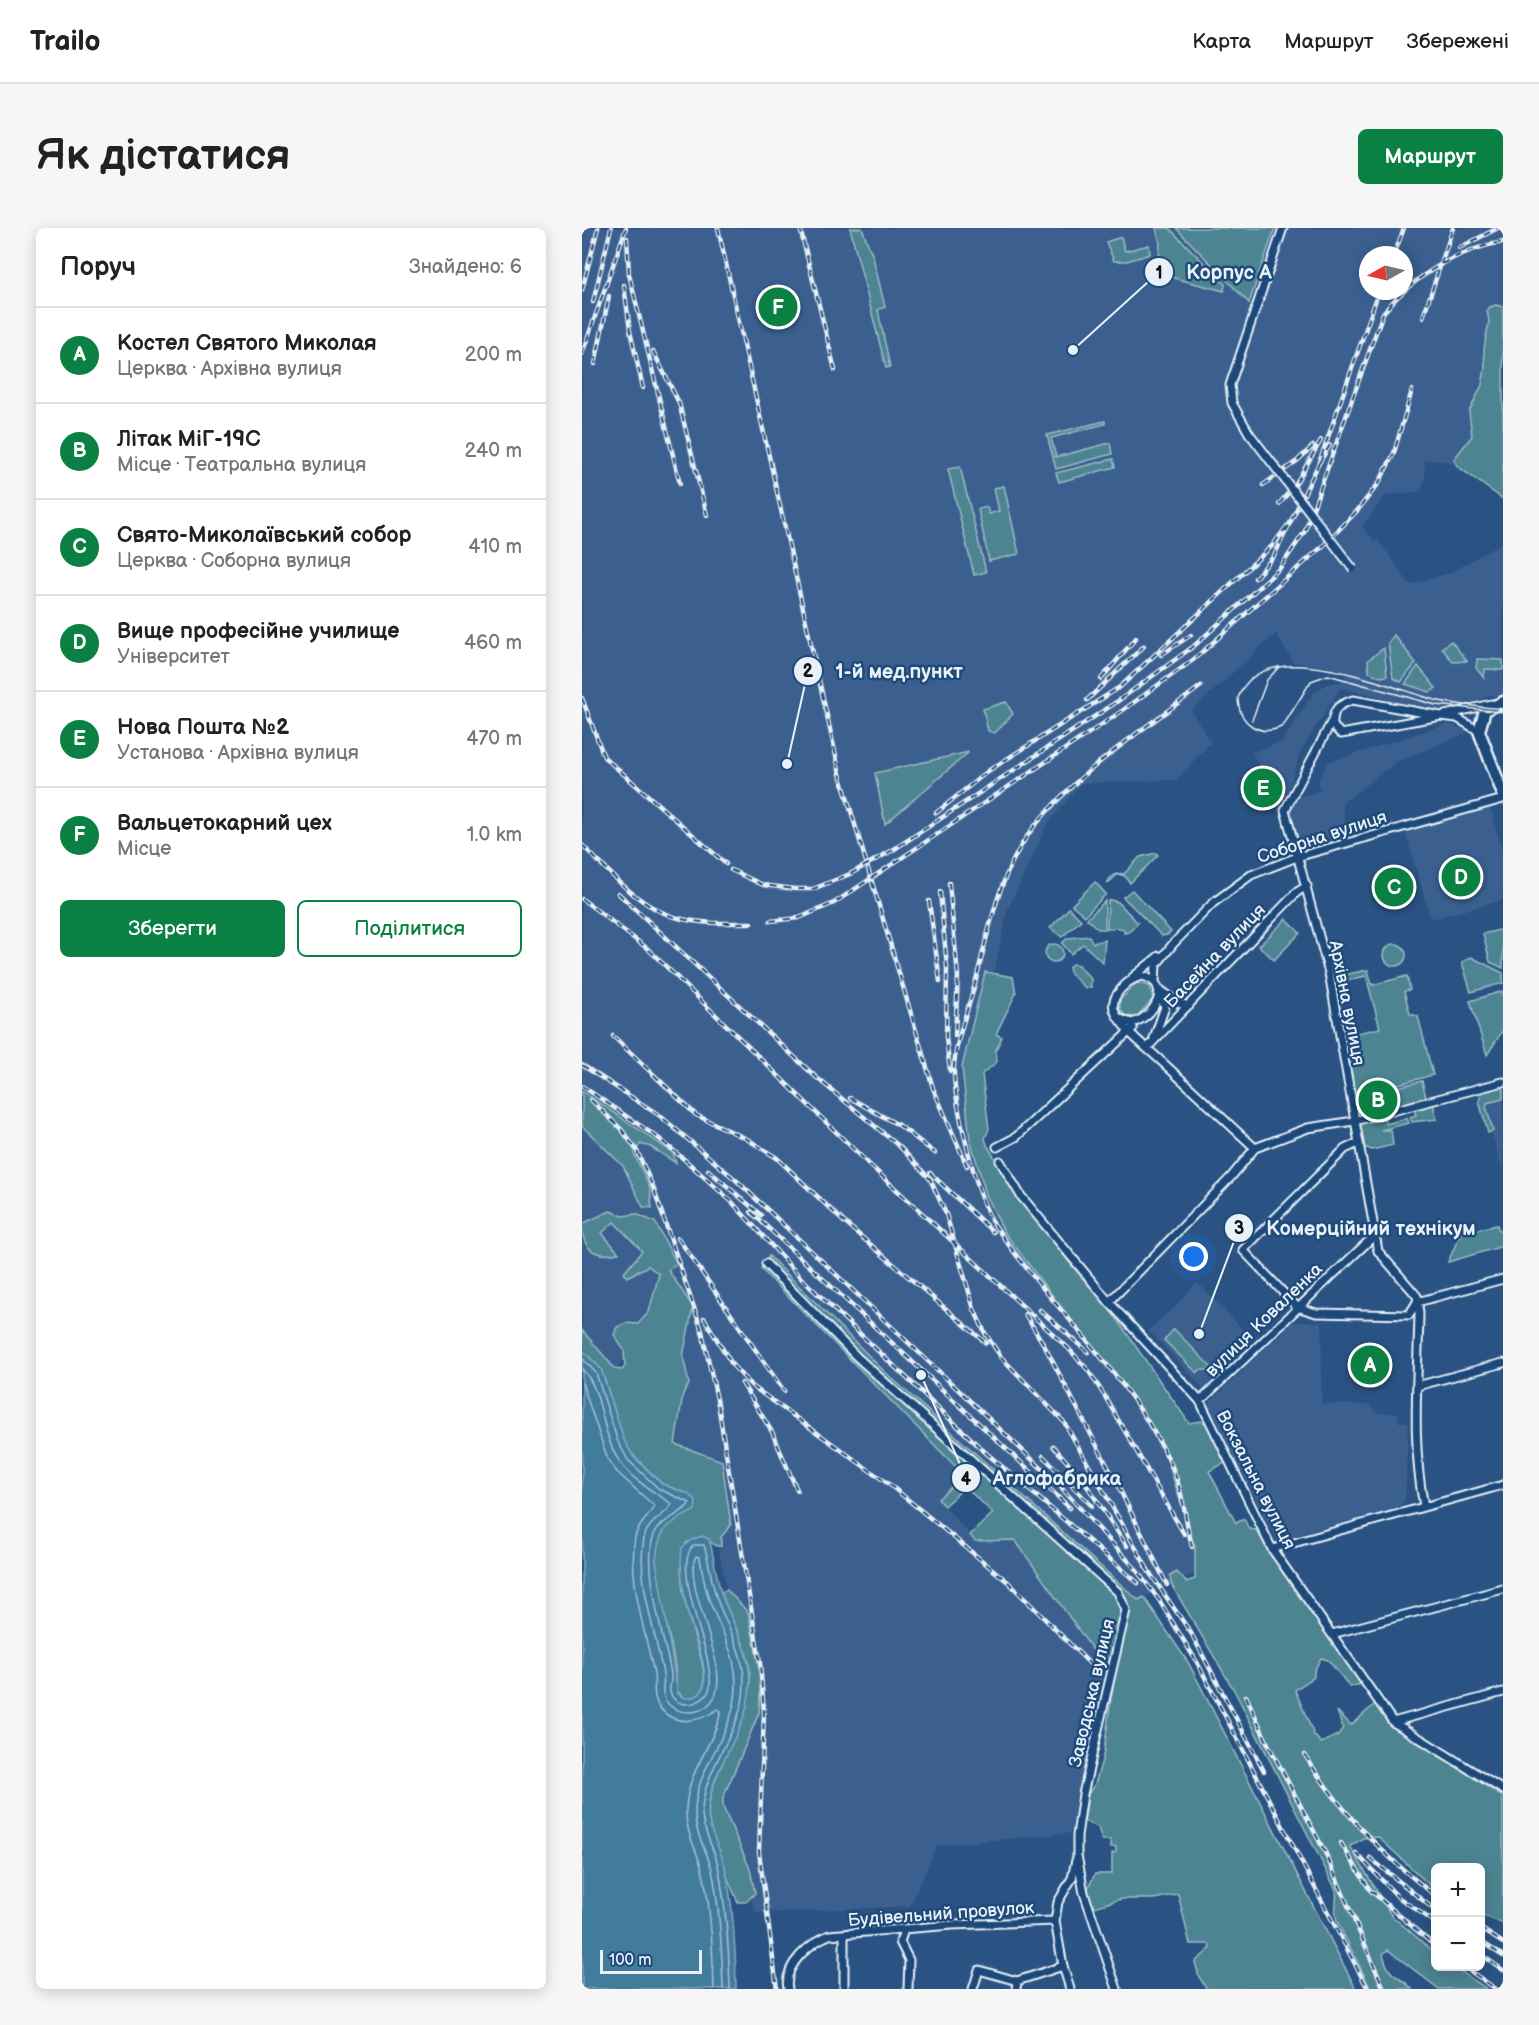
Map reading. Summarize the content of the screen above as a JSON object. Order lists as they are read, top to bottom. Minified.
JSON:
{"streets":{"street":["Соборна вулиця","Басейна вулиця","Архівна вулиця","вулиця Коваленка","Вокзальна вулиця","Заводська вулиця","Будівельний провулок"]},"crossings":[["Соборна вулиця","Архівна вулиця"],["Басейна вулиця","Архівна вулиця"],["Архівна вулиця","вулиця Коваленка"],["вулиця Коваленка","Вокзальна вулиця"]],"places":["Корпус А","1-й мед.пункт","Комерційний технікум","Аглофабрика"],"scale_bar":"100 m","north":"left","page":{"header":"Trailo","nav":["Карта","Маршрут","Збережені"],"buttons":["Маршрут",["Зберегти","Поділитися"]],"title":"Як дістатися","heading":["Поруч","Знайдено: 6"],"pins":["F","E","D","C","B","A"],"list":[{"mark":"A","name":"Костел Святого Миколая","note":"Церква · Архівна вулиця","value":"200 m"},{"mark":"B","name":"Літак МіГ-19С","note":"Місце · Театральна вулиця","value":"240 m"},{"mark":"C","name":"Свято-Миколаївський собор","note":"Церква · Соборна вулиця","value":"410 m"},{"mark":"D","name":"Вище професійне училище","note":"Університет","value":"460 m"},{"mark":"E","name":"Нова Пошта №2","note":"Установа · Архівна вулиця","value":"470 m"},{"mark":"F","name":"Вальцетокарний цех","note":"Місце","value":"1.0 km"}],"map_buttons":["+","−"],"scale":"100 m"}}
